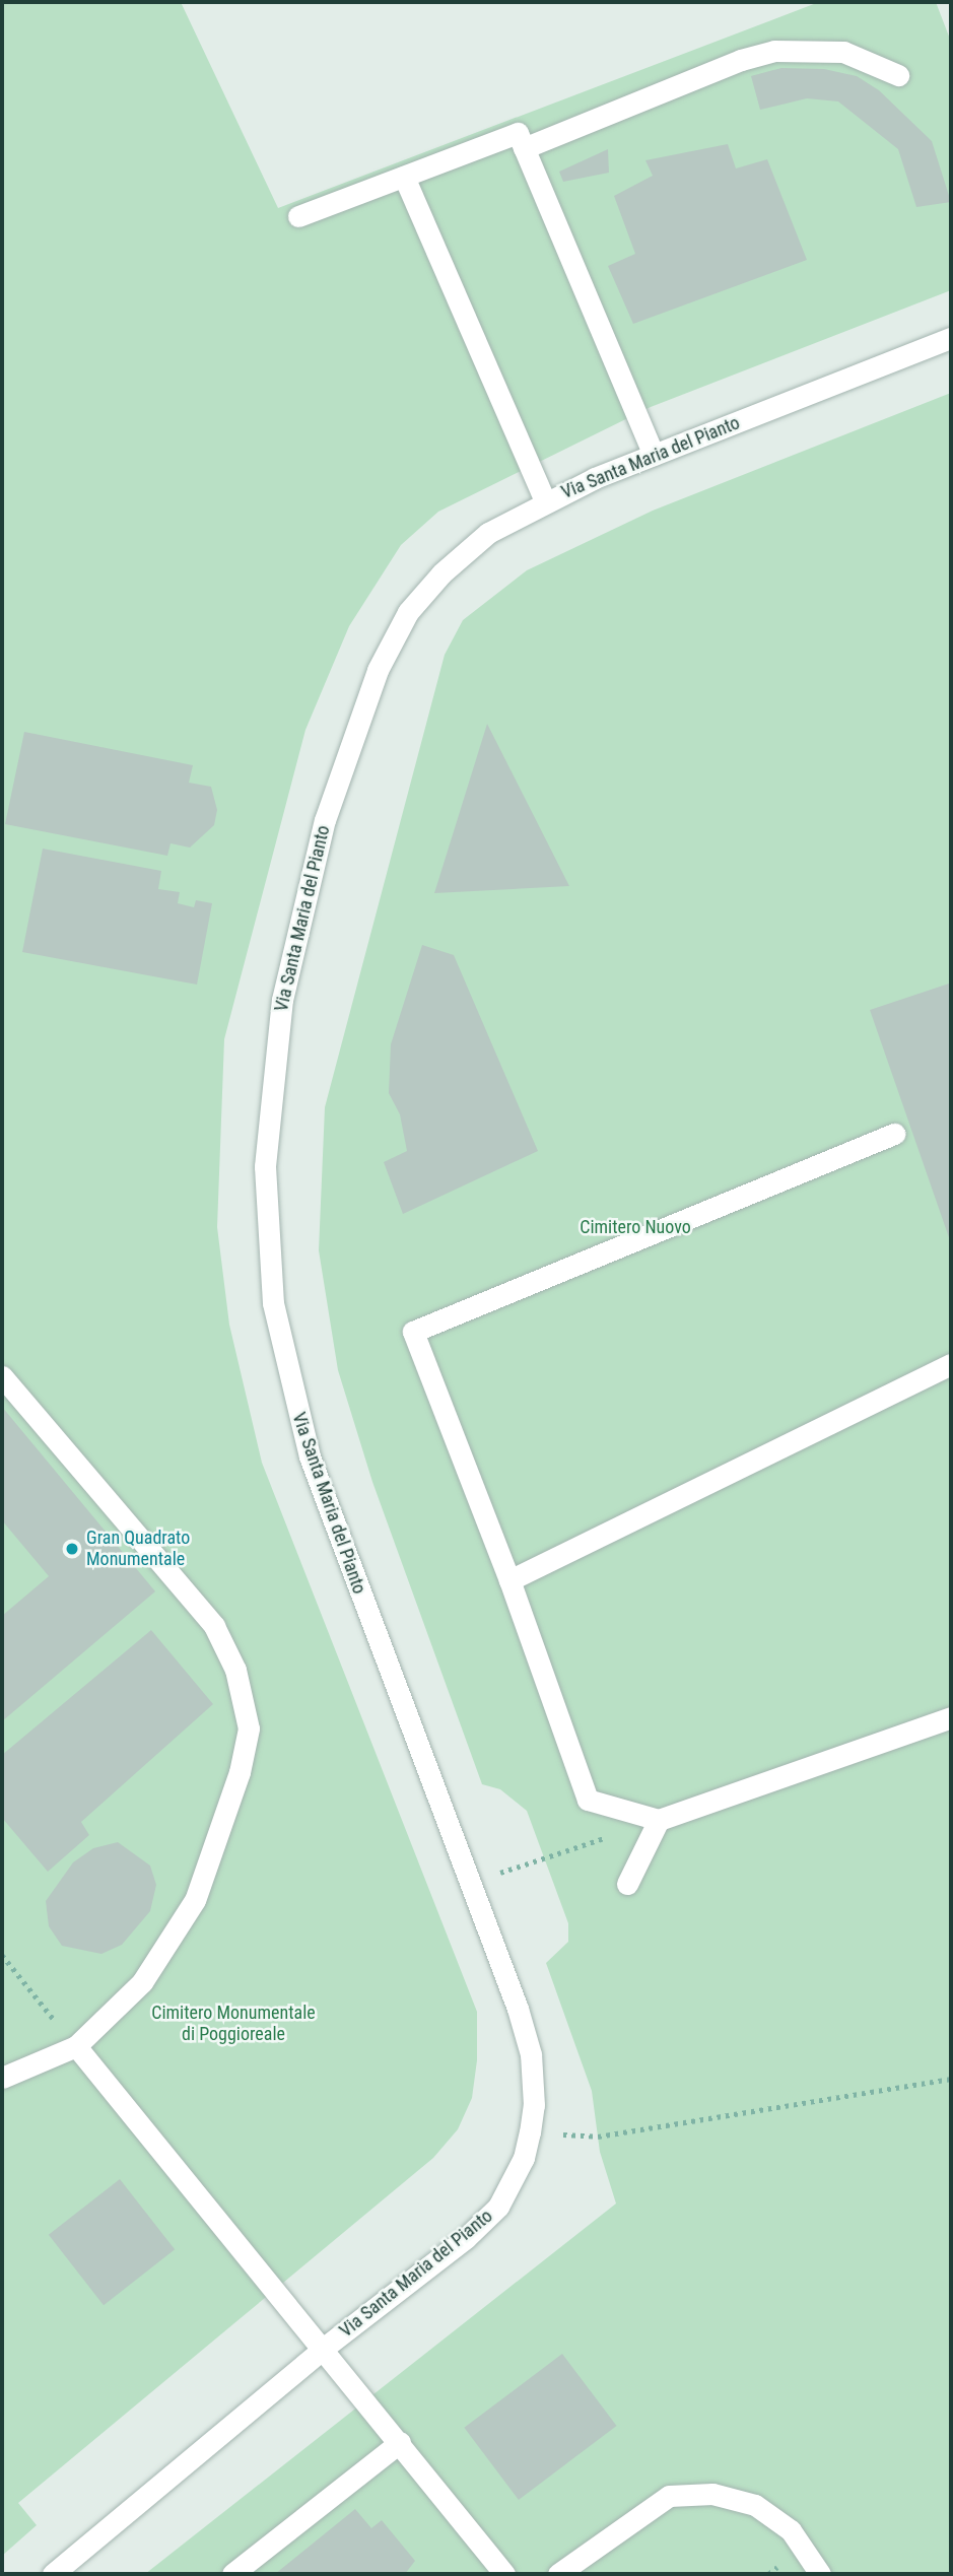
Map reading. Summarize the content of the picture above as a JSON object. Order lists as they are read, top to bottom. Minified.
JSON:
{"streets":{"street":["Via Santa Maria del Pianto"]},"parks":["Cimitero Nuovo","Cimitero Monumentale di Poggioreale"],"places":["Gran Quadrato Monumentale"]}
